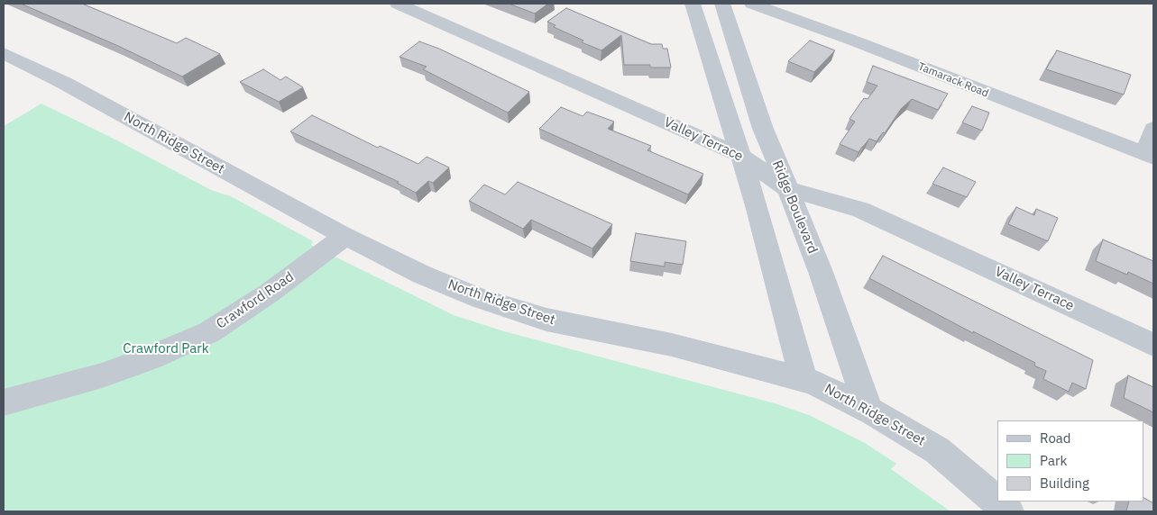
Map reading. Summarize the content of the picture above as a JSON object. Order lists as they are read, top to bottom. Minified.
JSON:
{"streets":{"street":["Tamarack Road","Valley Terrace","North Ridge Street","Ridge Boulevard","Crawford Road"]},"crossings":[["Valley Terrace","Ridge Boulevard"],["North Ridge Street","Ridge Boulevard"],["North Ridge Street","Crawford Road"]],"parks":["Crawford Park"],"legend":["Road","Park","Building"]}
